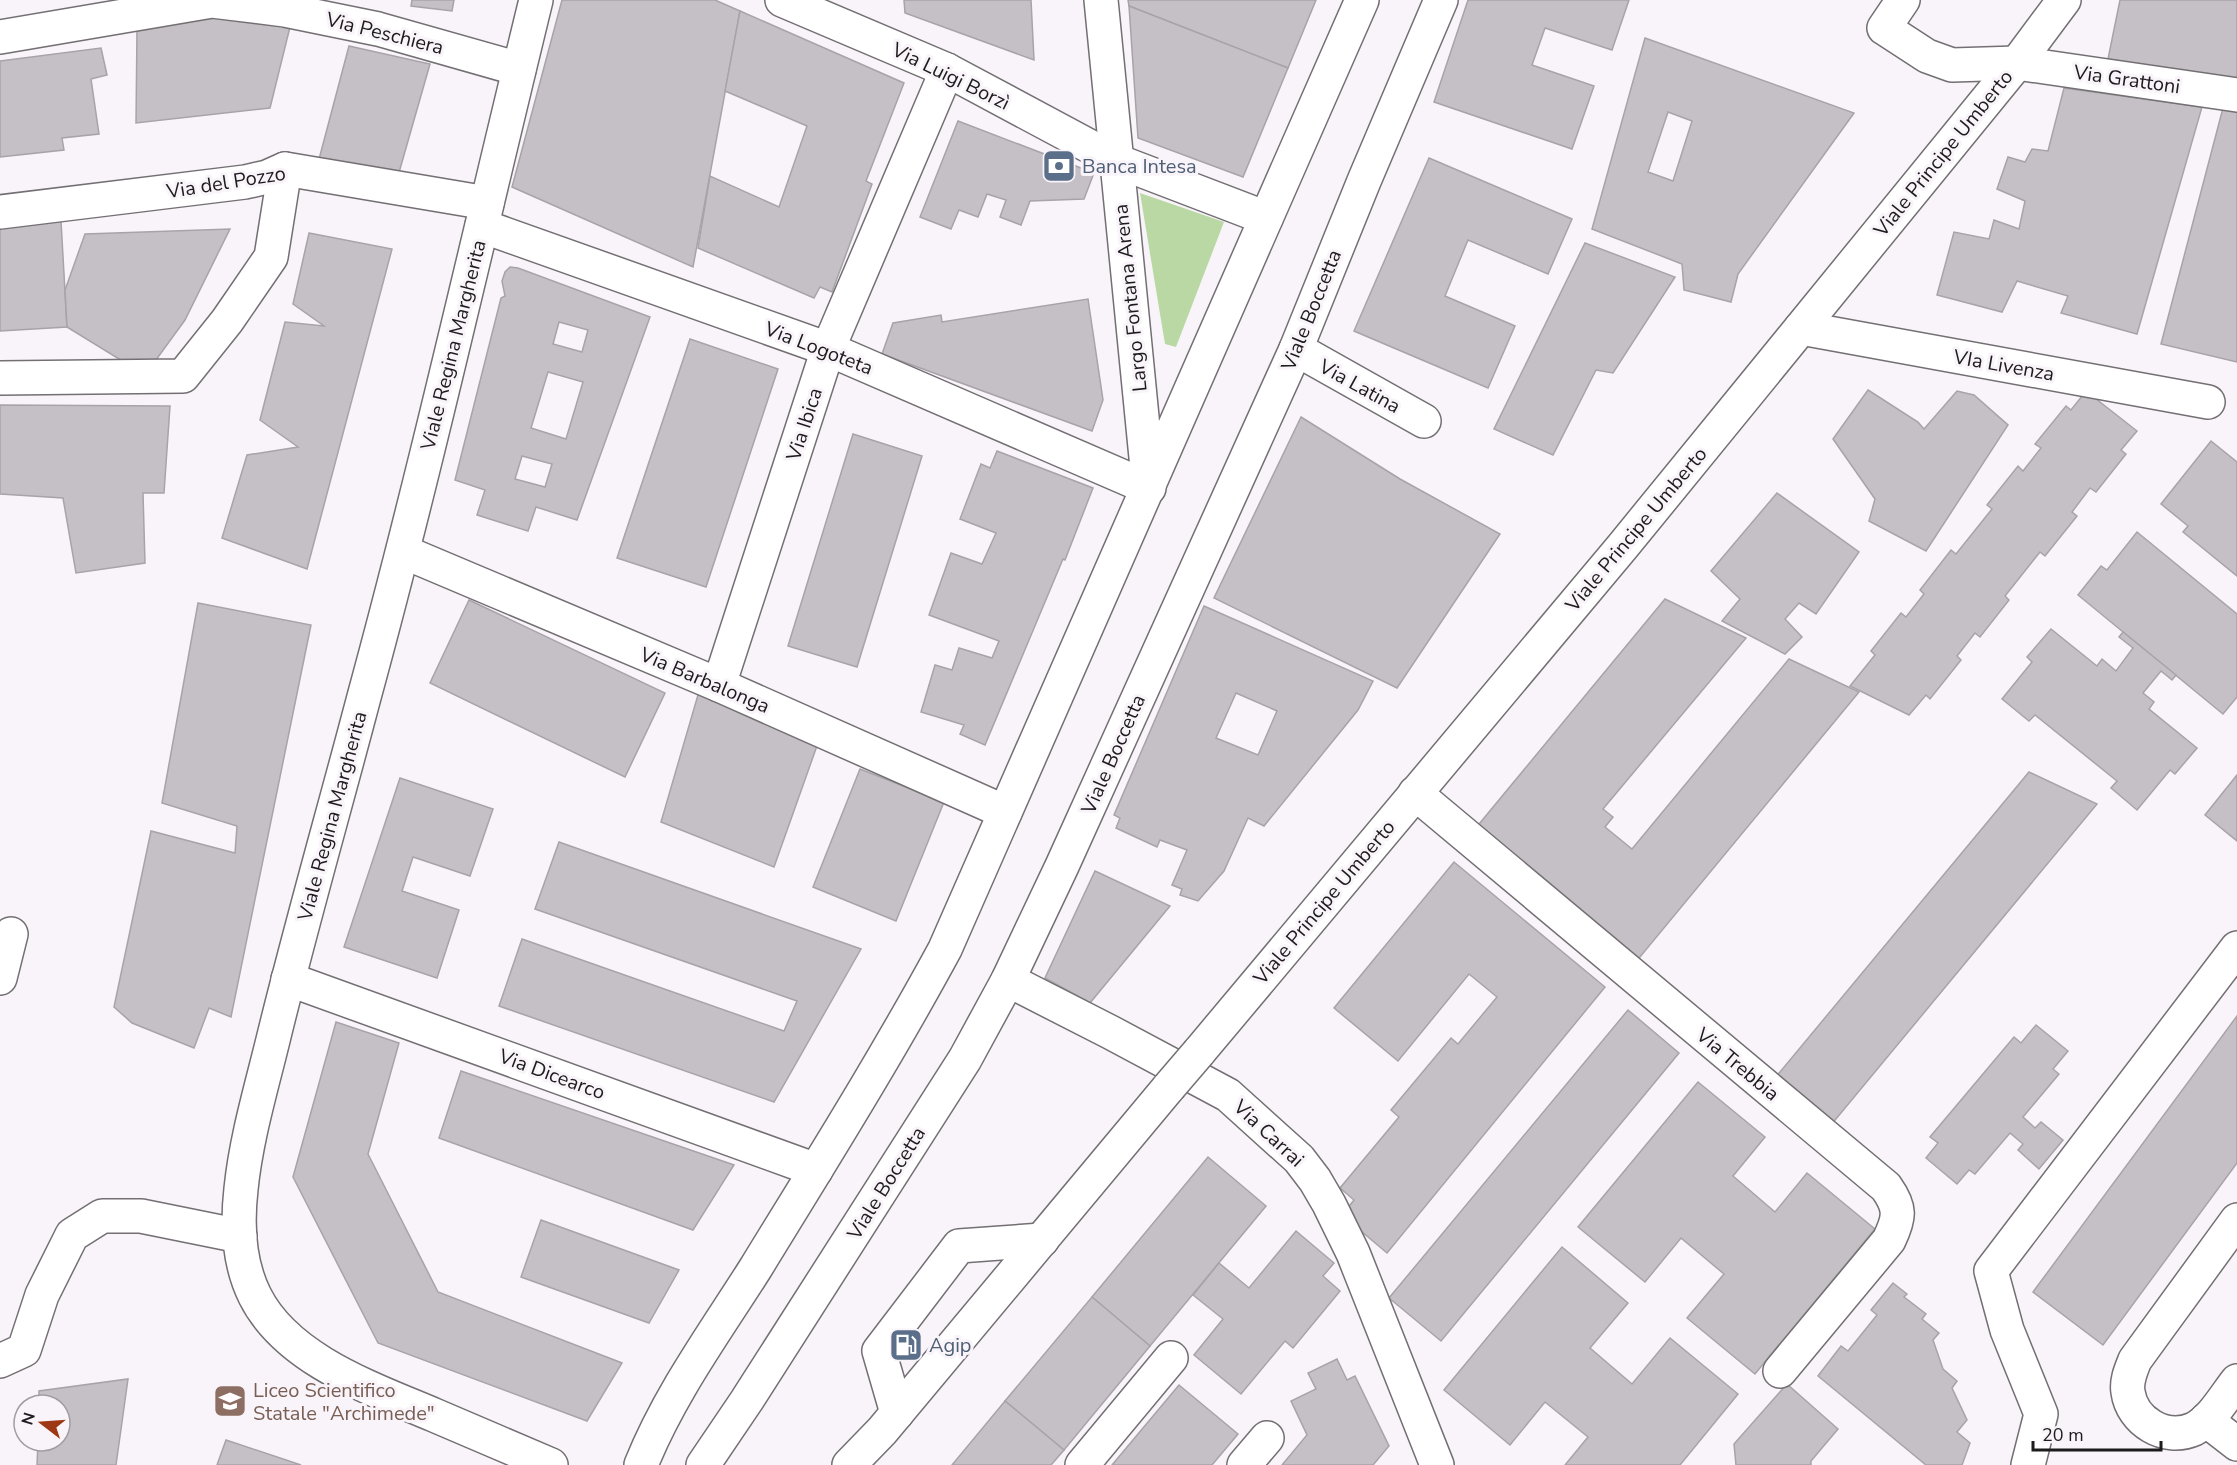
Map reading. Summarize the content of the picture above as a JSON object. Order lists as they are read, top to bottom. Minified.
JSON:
{"streets":{"street":["Via Peschiera","Via Luigi Borzì","Via Grattoni","Viale Principe Umberto","Via del Pozzo","Largo Fontana Arena","Viale Boccetta","Viale Regina Margherita","Via Logoteta","VIa Livenza","Via Latina","Via Ibica","Via Barbalonga","Via Trebbia","Via Dicearco","Via Carrai"]},"crossings":[["Via Peschiera","Viale Regina Margherita"],["Via Luigi Borzì","Largo Fontana Arena"],["Via Luigi Borzì","Via Ibica"],["Via Grattoni","Viale Principe Umberto"],["Viale Principe Umberto","VIa Livenza"],["Viale Principe Umberto","Via Trebbia"],["Via del Pozzo","Viale Regina Margherita"],["Via del Pozzo","Via Logoteta"],["Largo Fontana Arena","Via Logoteta"],["Viale Boccetta","Via Latina"],["Viale Boccetta","Via Carrai"],["Viale Regina Margherita","Via Logoteta"],["Viale Regina Margherita","Via Barbalonga"],["Viale Regina Margherita","Via Dicearco"],["Via Logoteta","Via Ibica"],["Via Ibica","Via Barbalonga"]],"places":{"bank":["Banca Intesa"],"fuel station":["Agip"],"school or university":["Liceo Scientifico Statale \"Archimede\""]},"scale_bar":"20 m","north":"left"}
